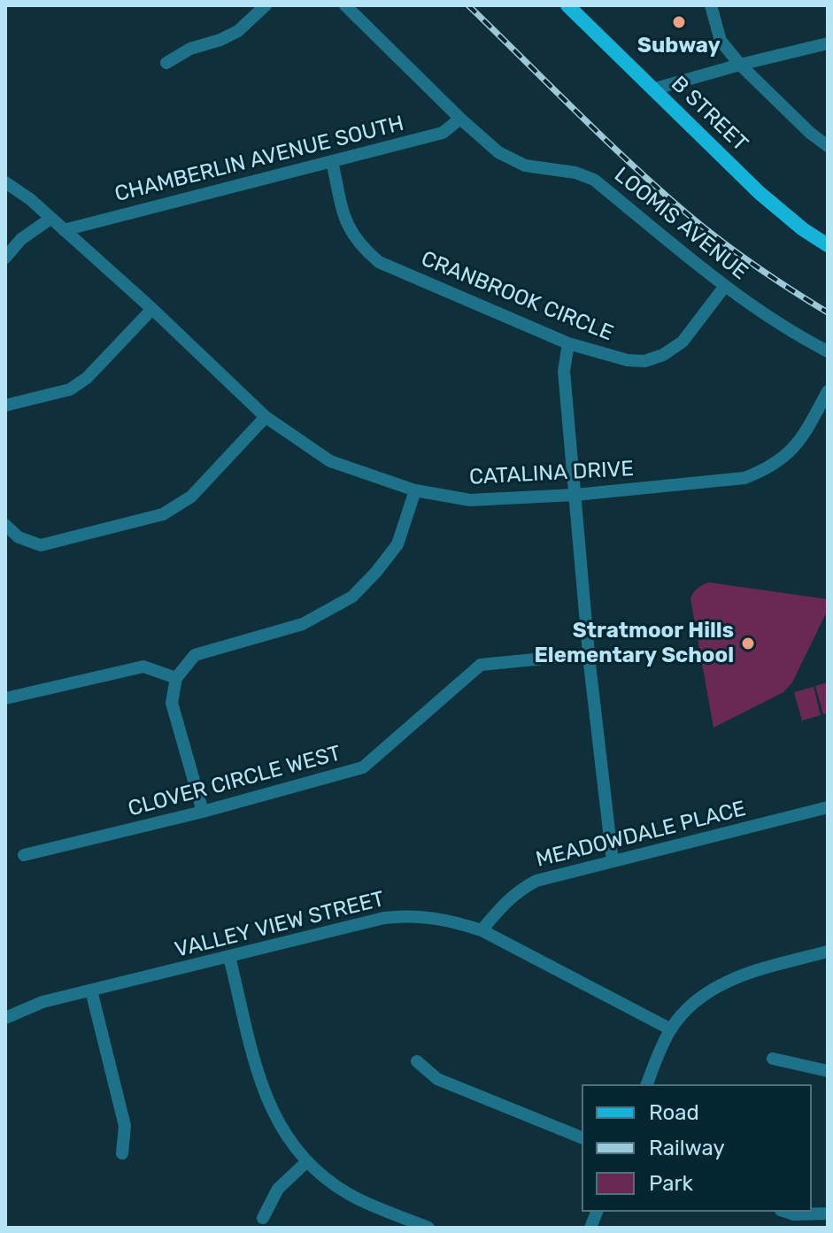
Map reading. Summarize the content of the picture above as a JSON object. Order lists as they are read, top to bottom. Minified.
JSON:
{"streets":{"main road":["B STREET"],"street":["CHAMBERLIN AVENUE SOUTH","LOOMIS AVENUE","CRANBROOK CIRCLE","CATALINA DRIVE","CLOVER CIRCLE WEST","MEADOWDALE PLACE","VALLEY VIEW STREET"]},"crossings":[["CHAMBERLIN AVENUE SOUTH","LOOMIS AVENUE"],["CHAMBERLIN AVENUE SOUTH","CRANBROOK CIRCLE"],["CHAMBERLIN AVENUE SOUTH","CATALINA DRIVE"],["LOOMIS AVENUE","CRANBROOK CIRCLE"],["MEADOWDALE PLACE","VALLEY VIEW STREET"]],"places":["Subway","Stratmoor Hills Elementary School"],"legend":["Road","Railway","Park"]}
